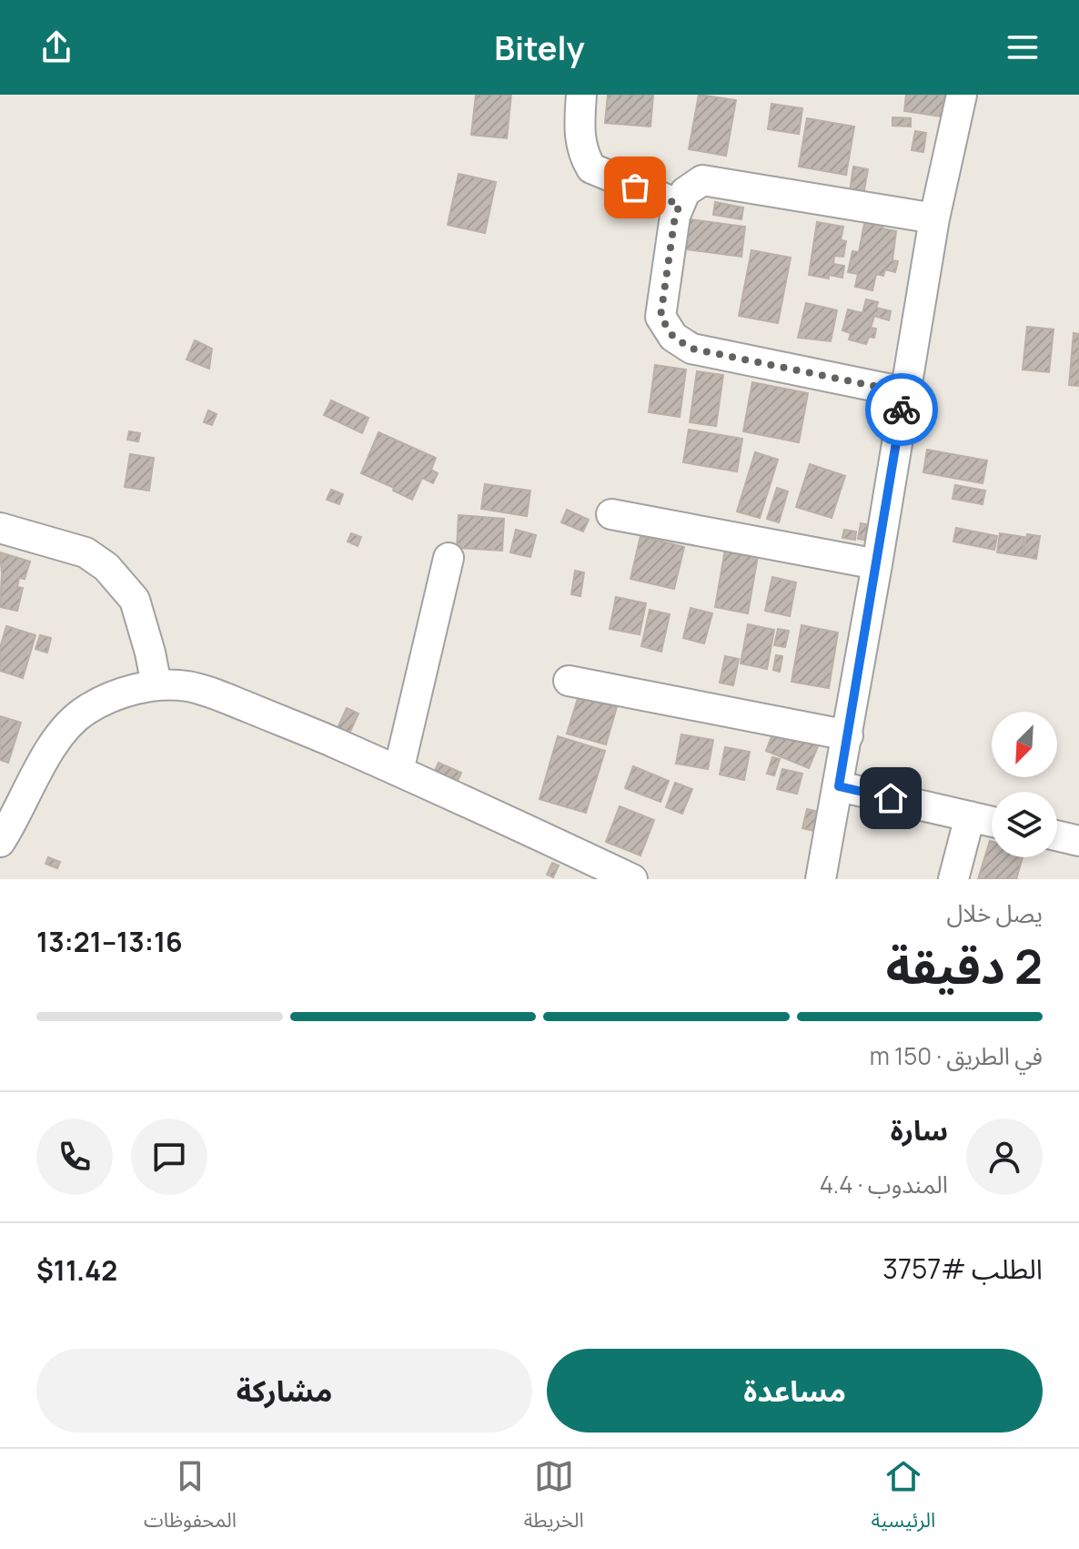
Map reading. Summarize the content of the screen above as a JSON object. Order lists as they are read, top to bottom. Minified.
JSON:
{"north":"bottom left","page":{"header":"Bitely","heading":["2 دقيقة","يصل خلال","13:16–13:21"],"panel":["سارة","المندوب · 4.4","الطلب #3757","$11.42"],"bar":"في الطريق · 150 m","buttons":["مساعدة","مشاركة"],"tabs":["الرئيسية","الخريطة","المحفوظات"]}}
